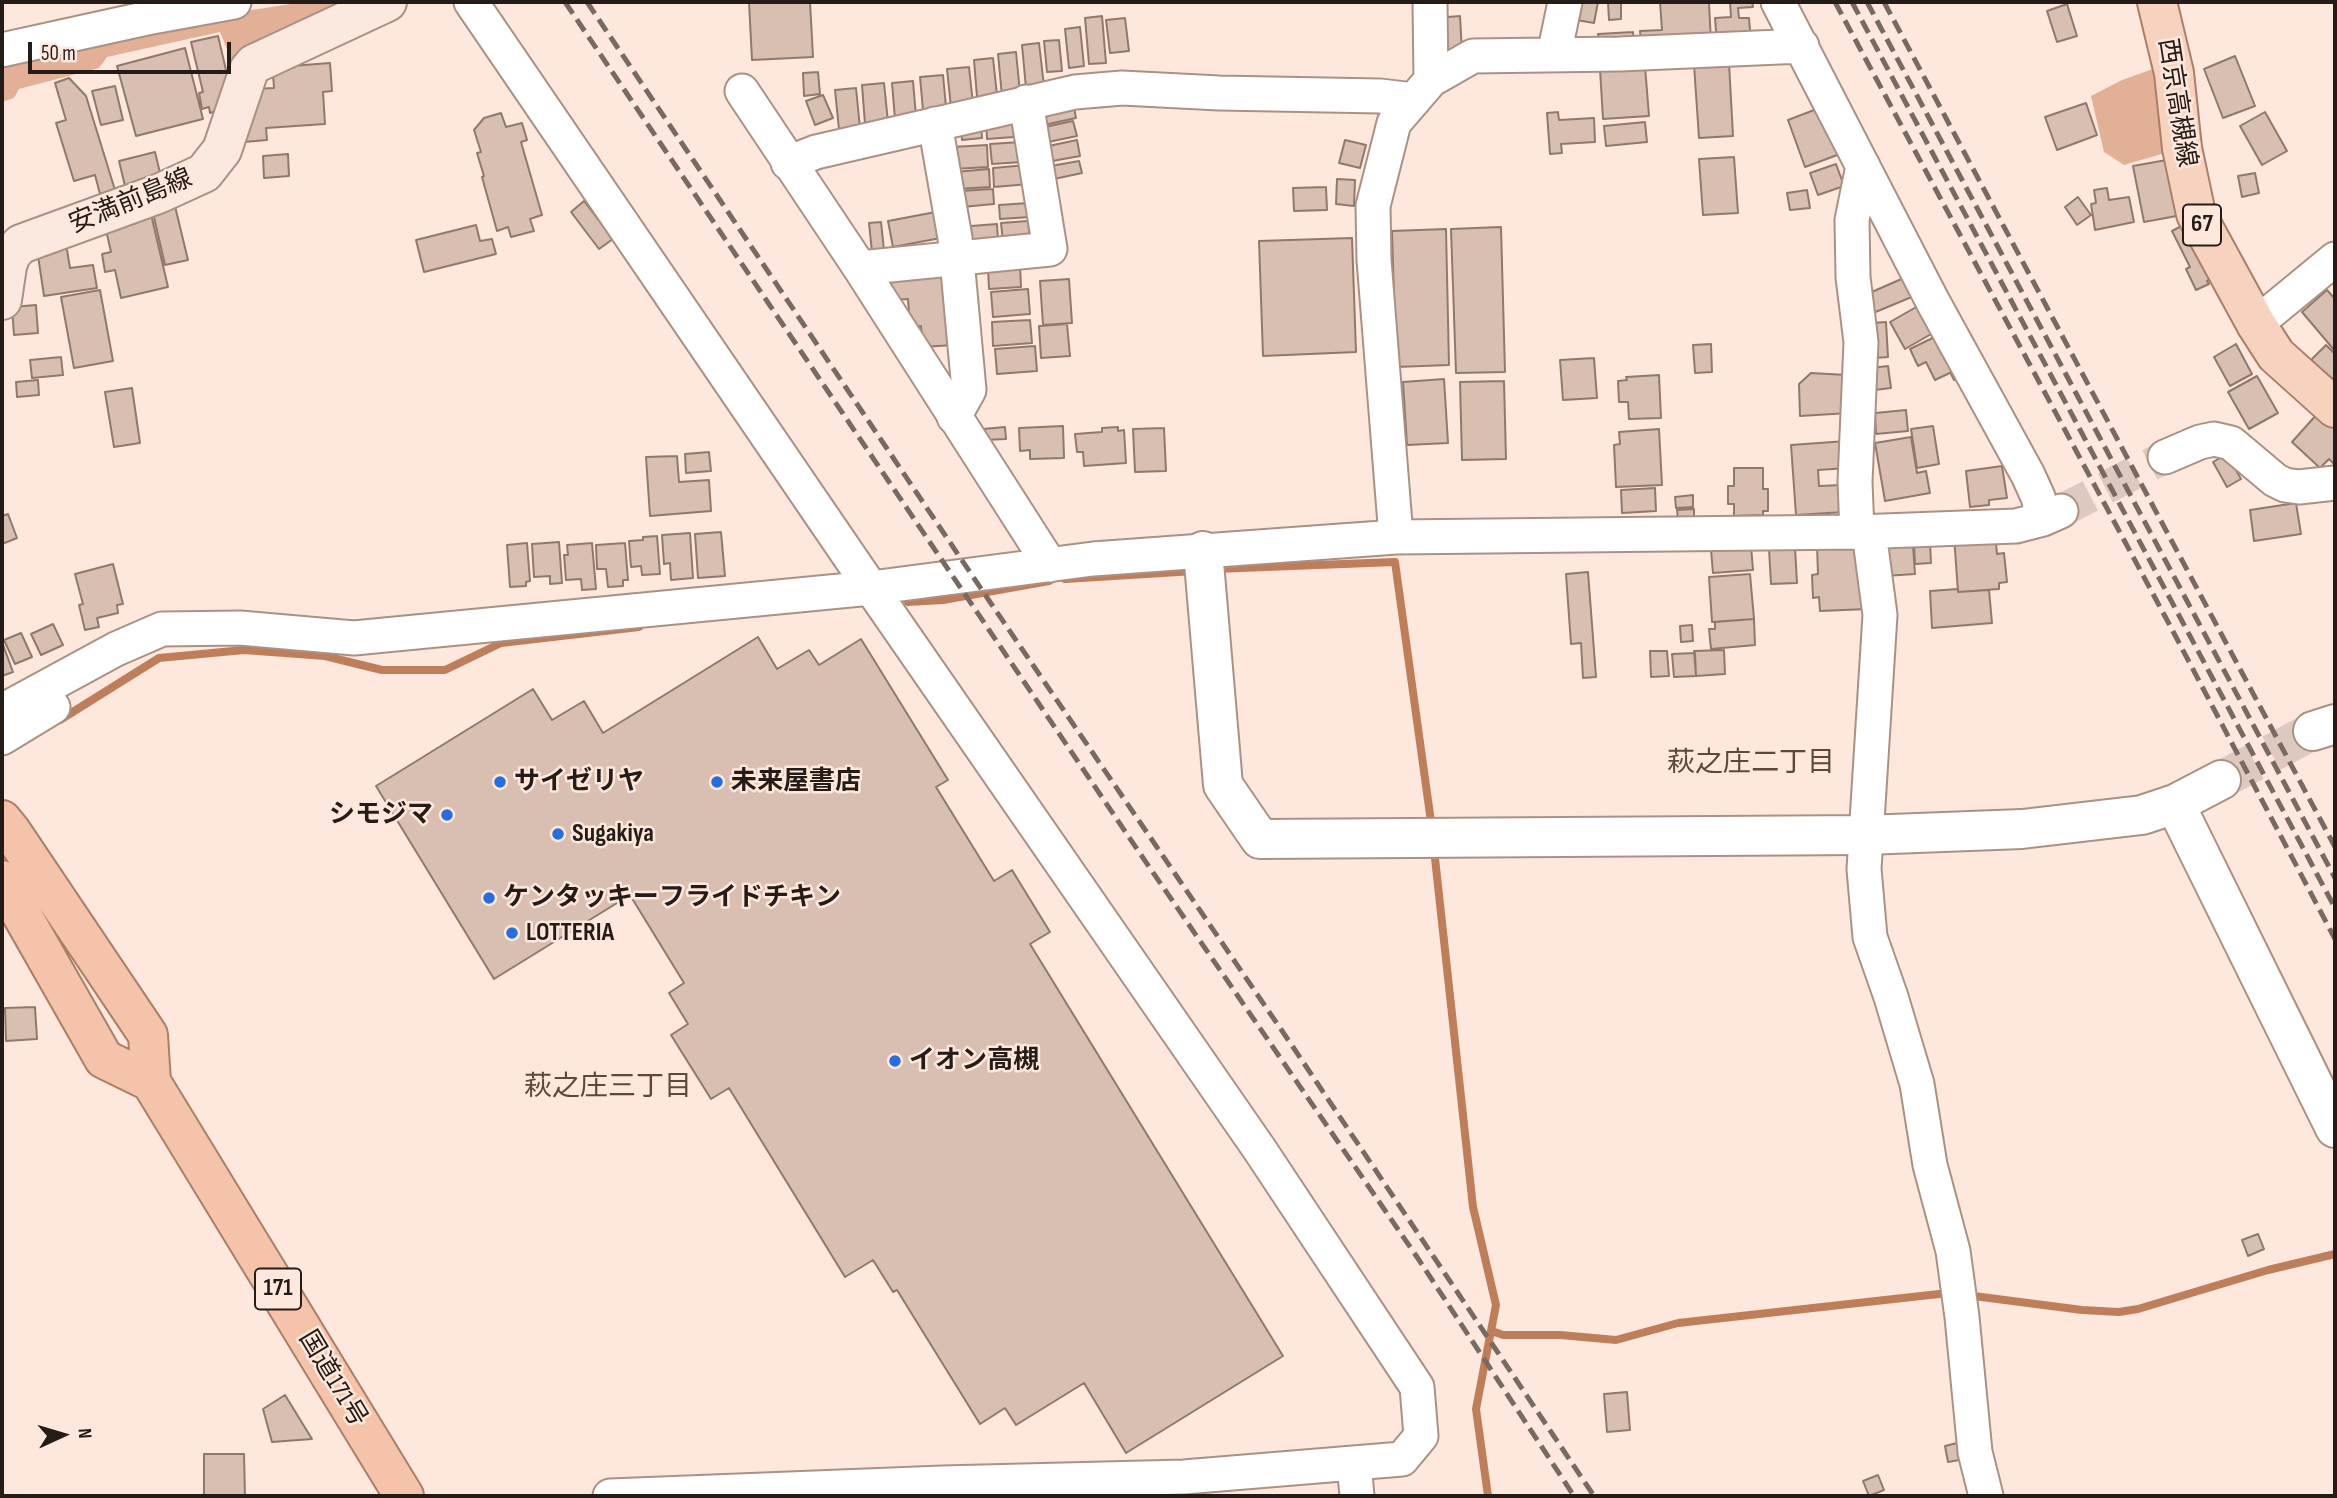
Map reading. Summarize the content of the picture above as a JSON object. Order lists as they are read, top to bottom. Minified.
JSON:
{"streets":{"highway":["171","国道171号"],"main road":["西京高槻線","安満前島線","67"]},"districts":["萩之庄二丁目","萩之庄三丁目"],"places":["サイゼリヤ","未来屋書店","シモジマ","Sugakiya","ケンタッキーフライドチキン","LOTTERIA","イオン高槻"],"scale_bar":"50 m","north":"right"}
